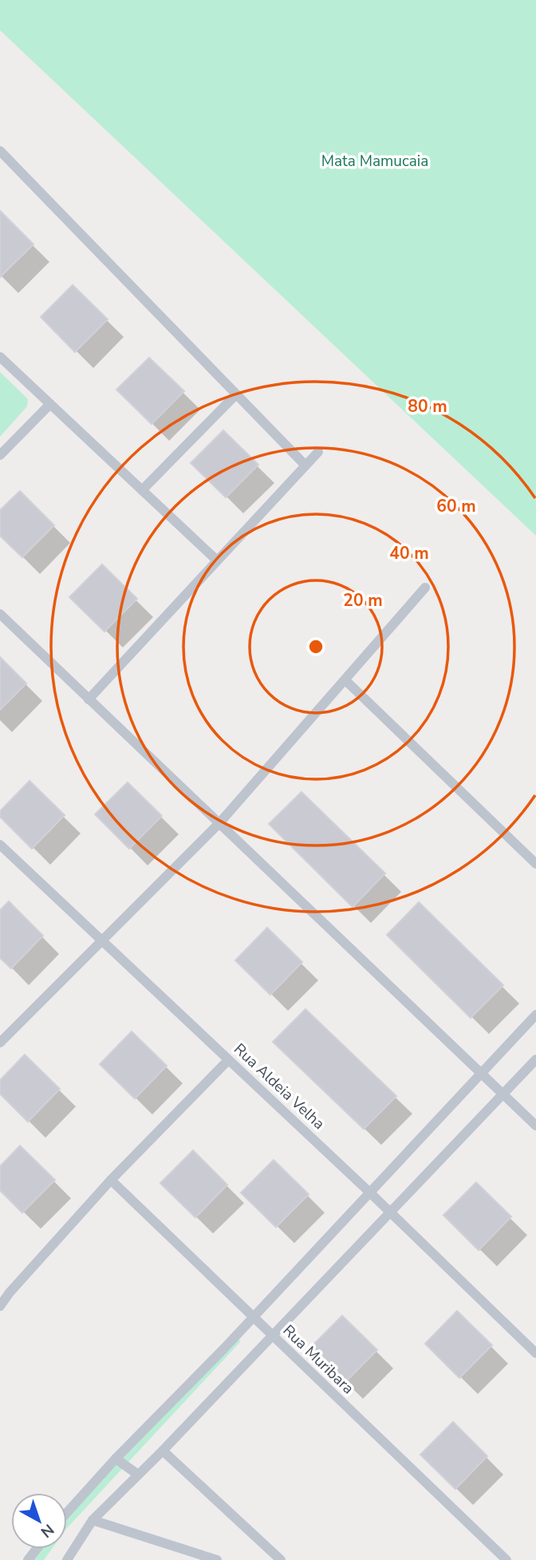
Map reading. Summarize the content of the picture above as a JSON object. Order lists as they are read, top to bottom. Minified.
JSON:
{"streets":{"lane":["Rua Aldeia Velha","Rua Muribara"]},"parks":["Mata Mamucaia"],"north":"bottom right","rings":["80 m","60 m","40 m","20 m"]}
